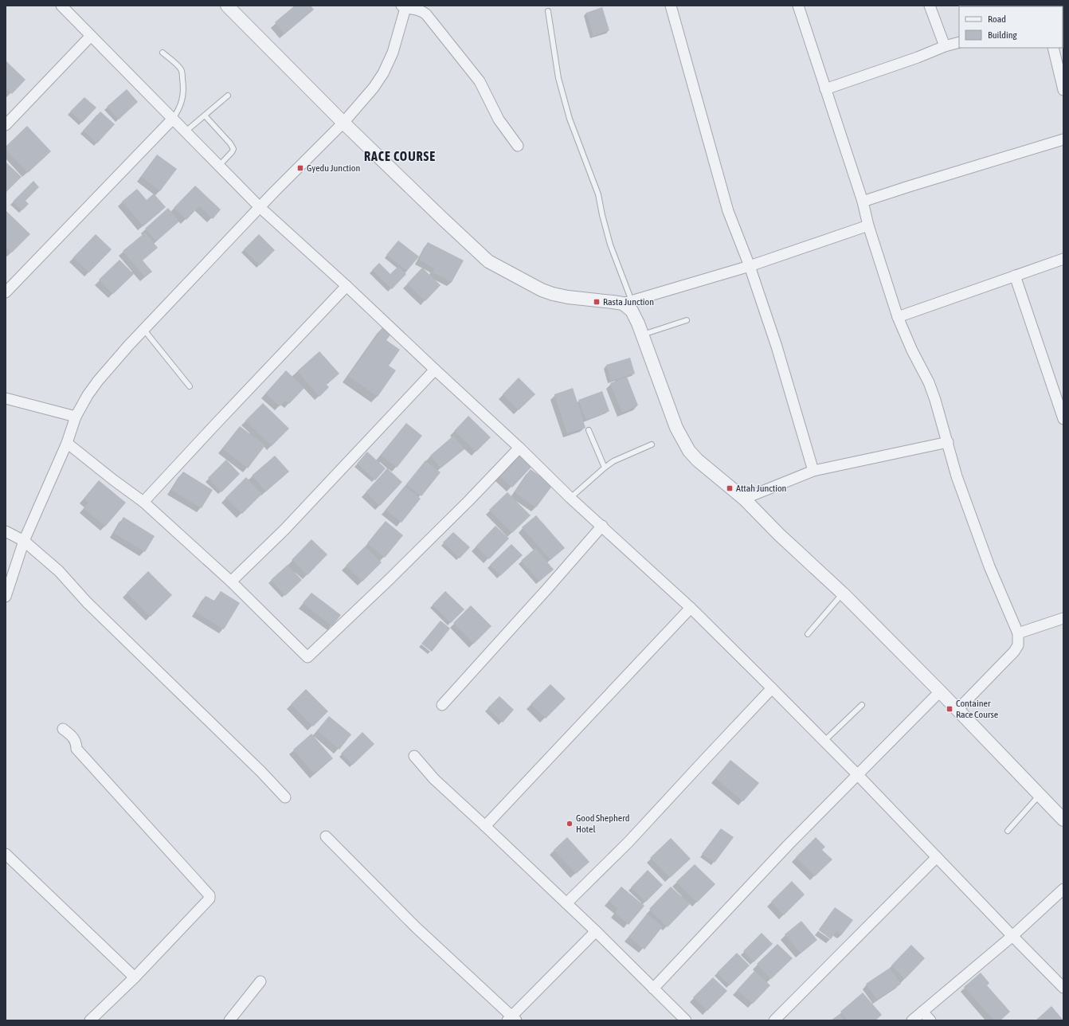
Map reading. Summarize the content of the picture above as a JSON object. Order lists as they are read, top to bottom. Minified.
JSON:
{"districts":["RACE COURSE"],"places":{"transit":["Gyedu Junction","Rasta Junction","Attah Junction","Container Race Course"],"other":["Good Shepherd Hotel"]},"legend":["Road","Building"]}
